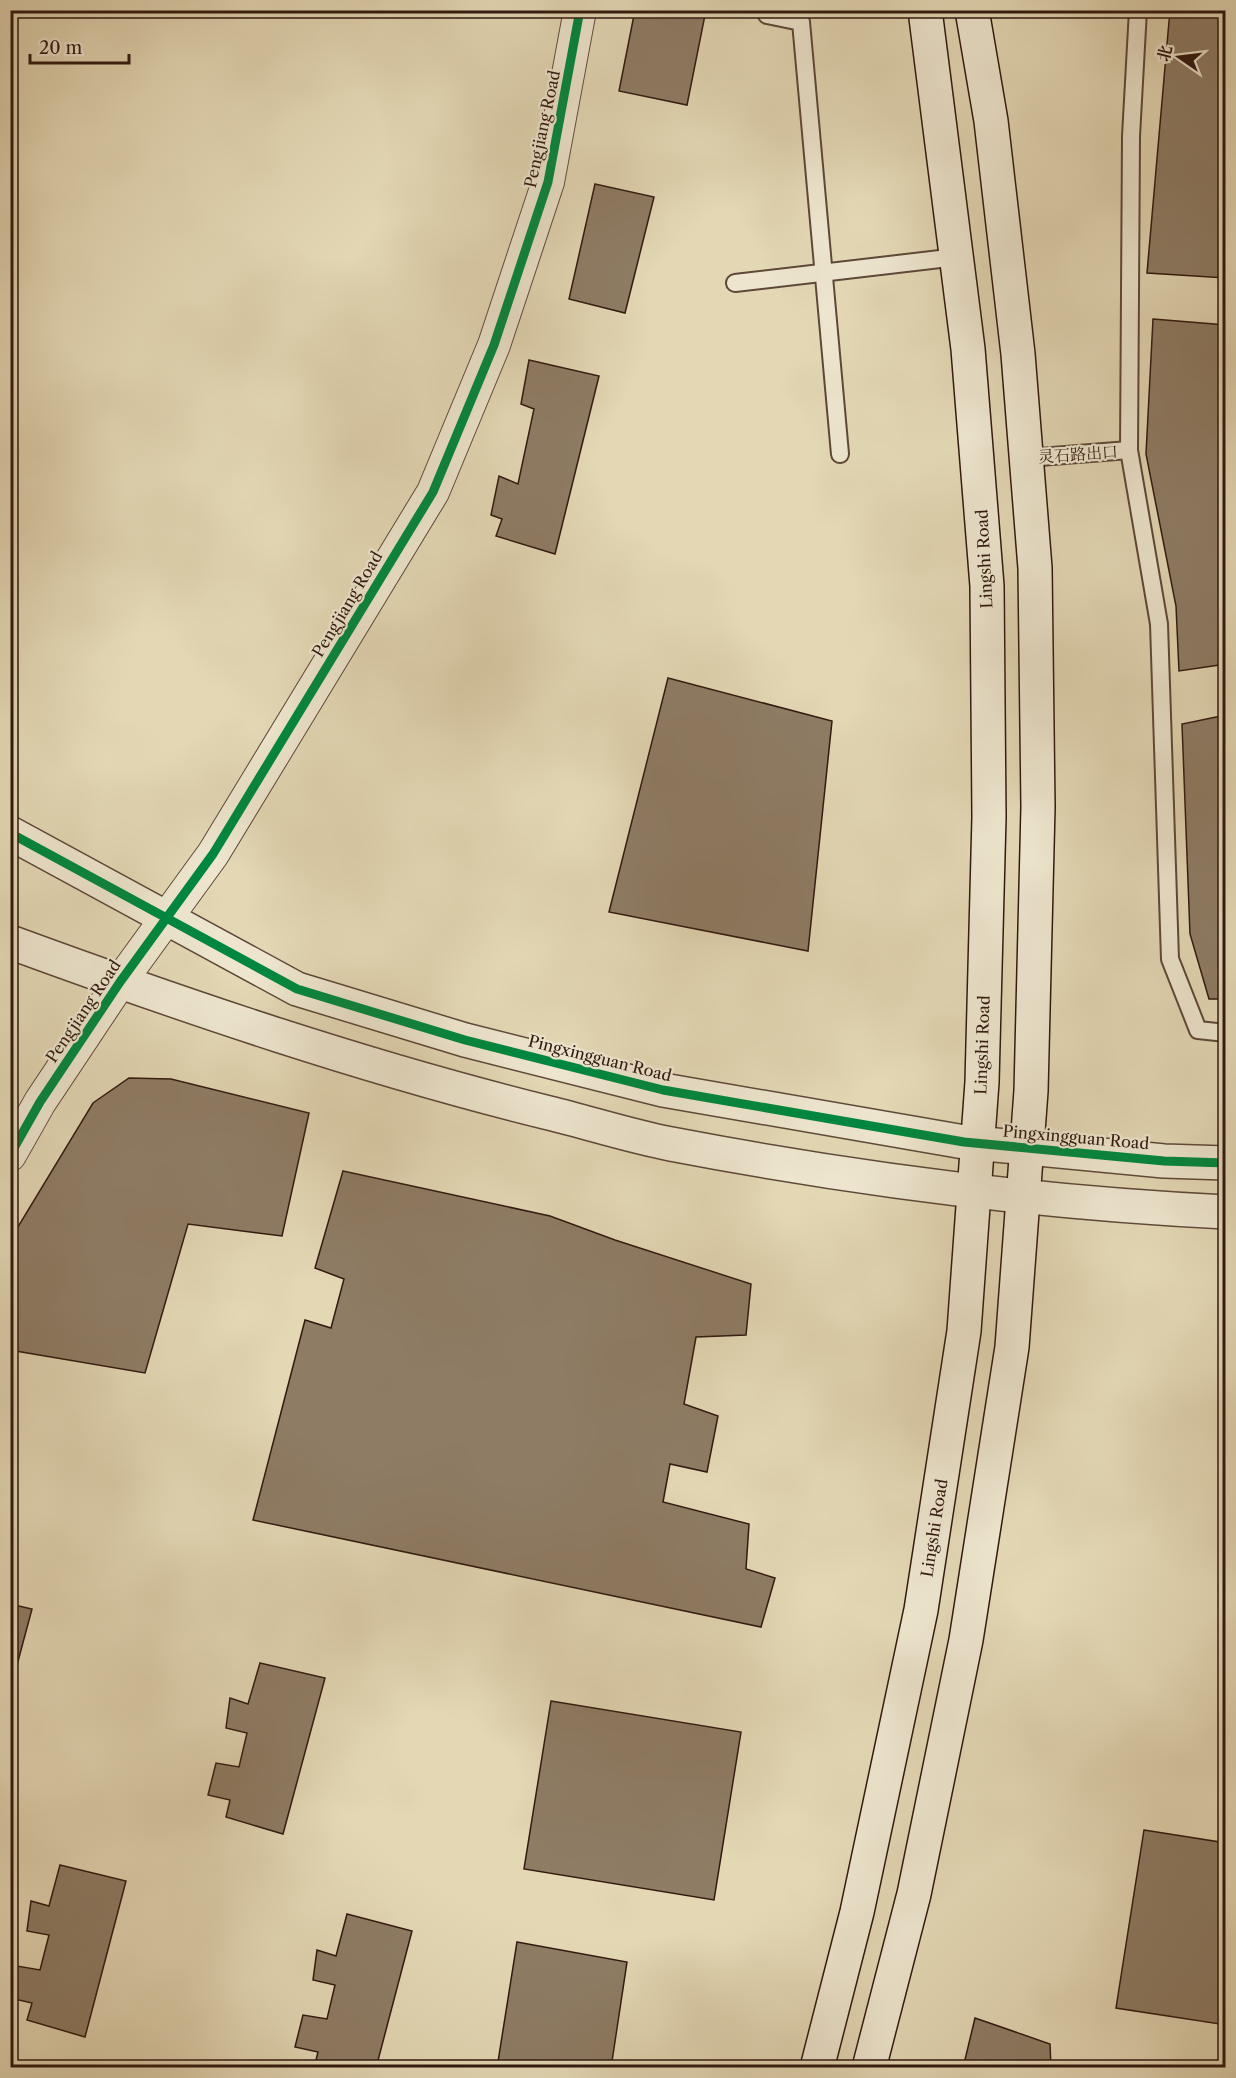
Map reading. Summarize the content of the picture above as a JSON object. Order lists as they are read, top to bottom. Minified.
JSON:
{"streets":{"main road":["Lingshi Road","Pingxingguan Road"],"street":["Pengjiang Road"],"lane":["灵石路出口"]},"crossings":[["Pengjiang Road","Pingxingguan Road"],["Lingshi Road","Pingxingguan Road"]],"scale_bar":"20 m","north":"left"}
